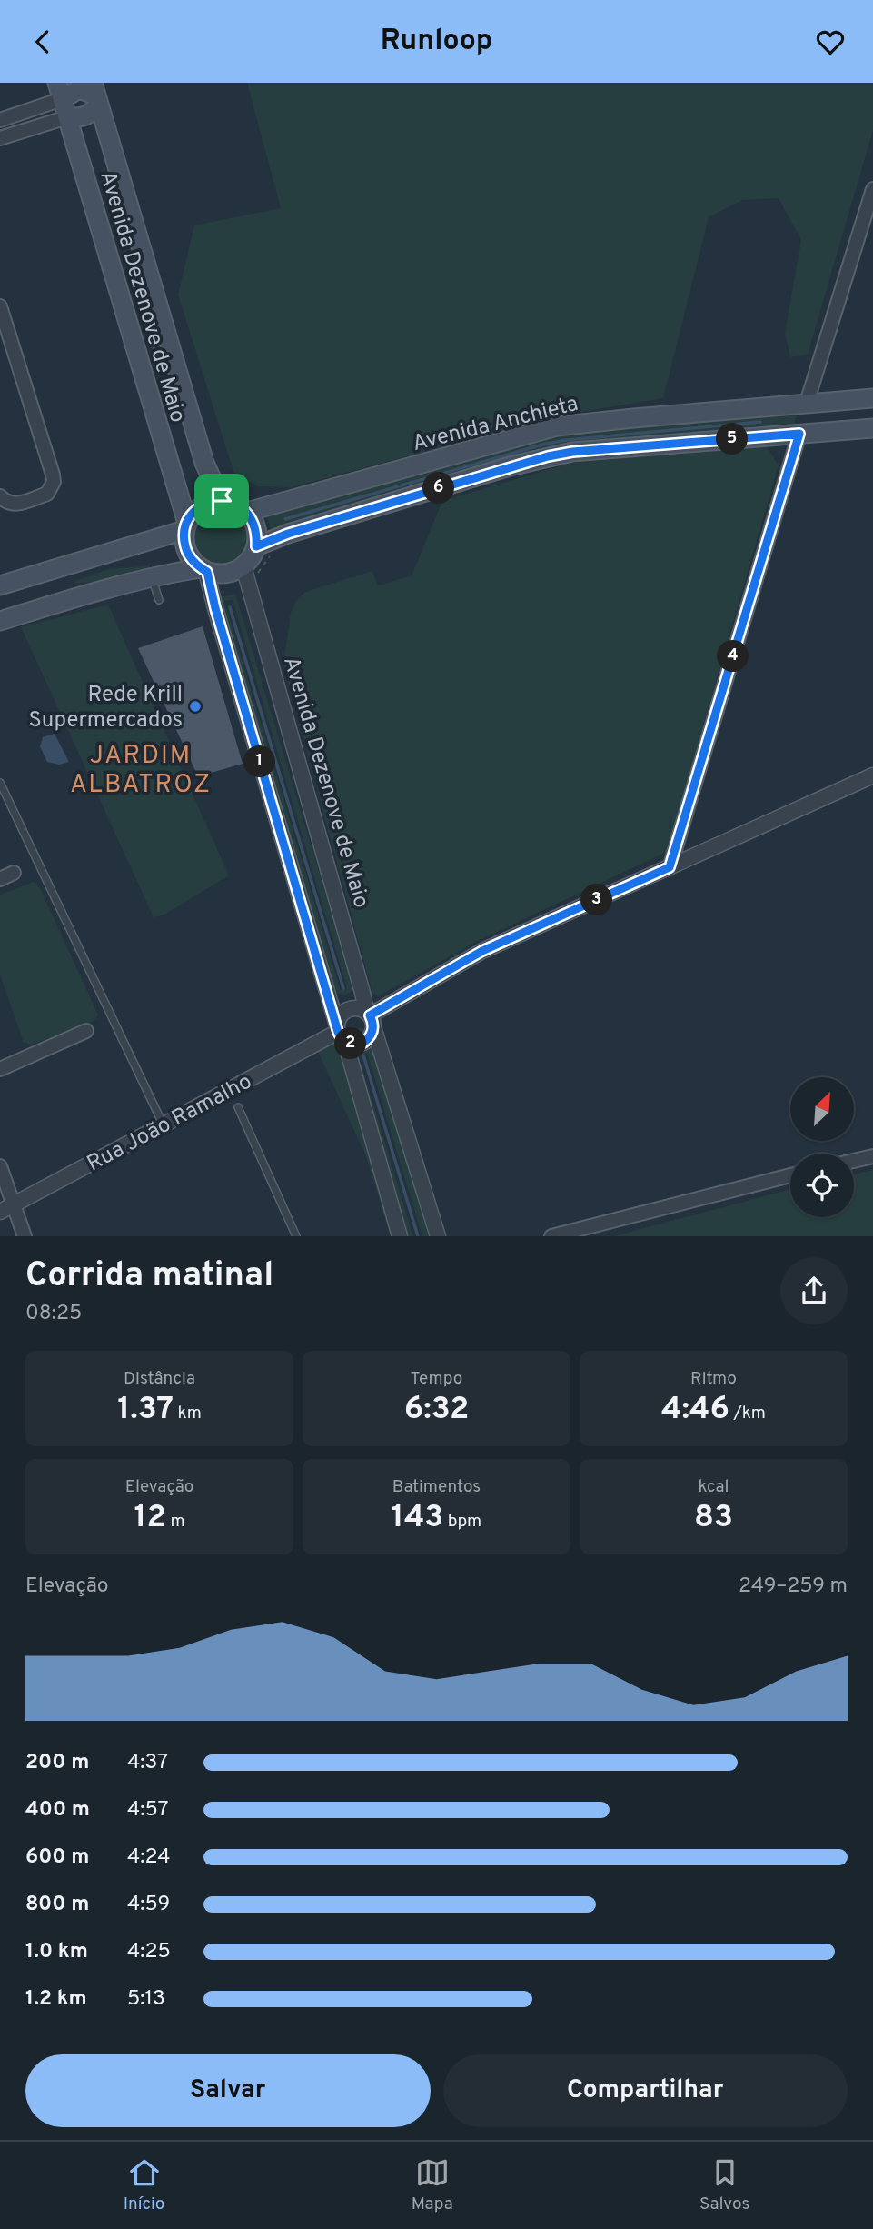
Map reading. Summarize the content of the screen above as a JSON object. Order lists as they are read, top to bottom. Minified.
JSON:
{"streets":{"main road":["Avenida Dezenove de Maio","Avenida Anchieta"],"street":["Rua João Ramalho"]},"crossings":[["Avenida Dezenove de Maio","Avenida Anchieta"],["Avenida Dezenove de Maio","Rua João Ramalho"]],"districts":["JARDIM ALBATROZ"],"places":["Rede Krill Supermercados"],"north":"top right","page":{"header":"Runloop","pins":["5","6","4","1","3","2"],"heading":["Corrida matinal","08:25"],"stats":[["Distância","1.37 km"],["Tempo","6:32"],["Ritmo","4:46 /km"],["Elevação","12 m"],["Batimentos","143 bpm"],["kcal","83"]],"chart":["Elevação","249–259 m"],"list":[{"name":"200 m","note":"4:37"},{"name":"400 m","note":"4:57"},{"name":"600 m","note":"4:24"},{"name":"800 m","note":"4:59"},{"name":"1.0 km","note":"4:25"},{"name":"1.2 km","note":"5:13"}],"buttons":["Salvar","Compartilhar"],"tabs":["Início","Mapa","Salvos"]}}
